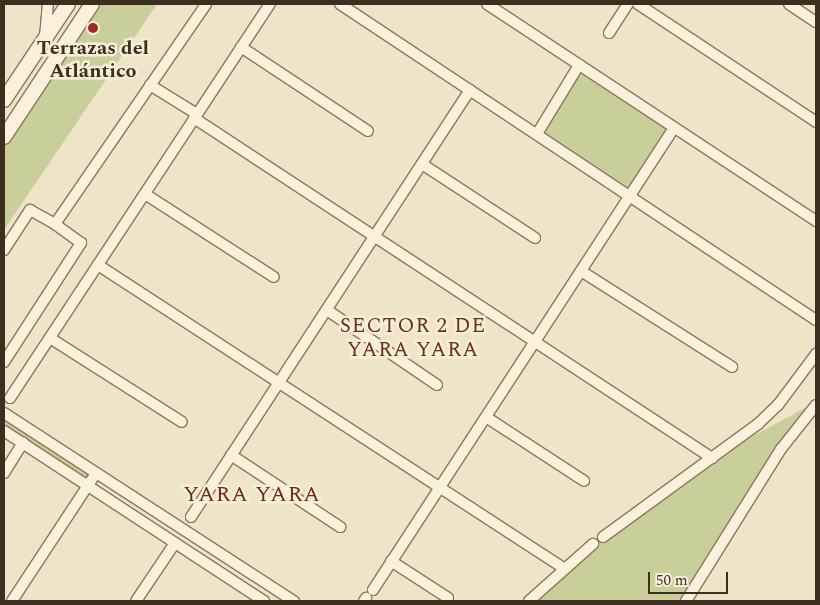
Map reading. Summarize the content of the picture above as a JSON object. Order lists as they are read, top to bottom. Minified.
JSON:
{"districts":["SECTOR 2 DE YARA YARA","YARA YARA"],"places":["Terrazas del Atlántico"],"scale_bar":"50 m"}
